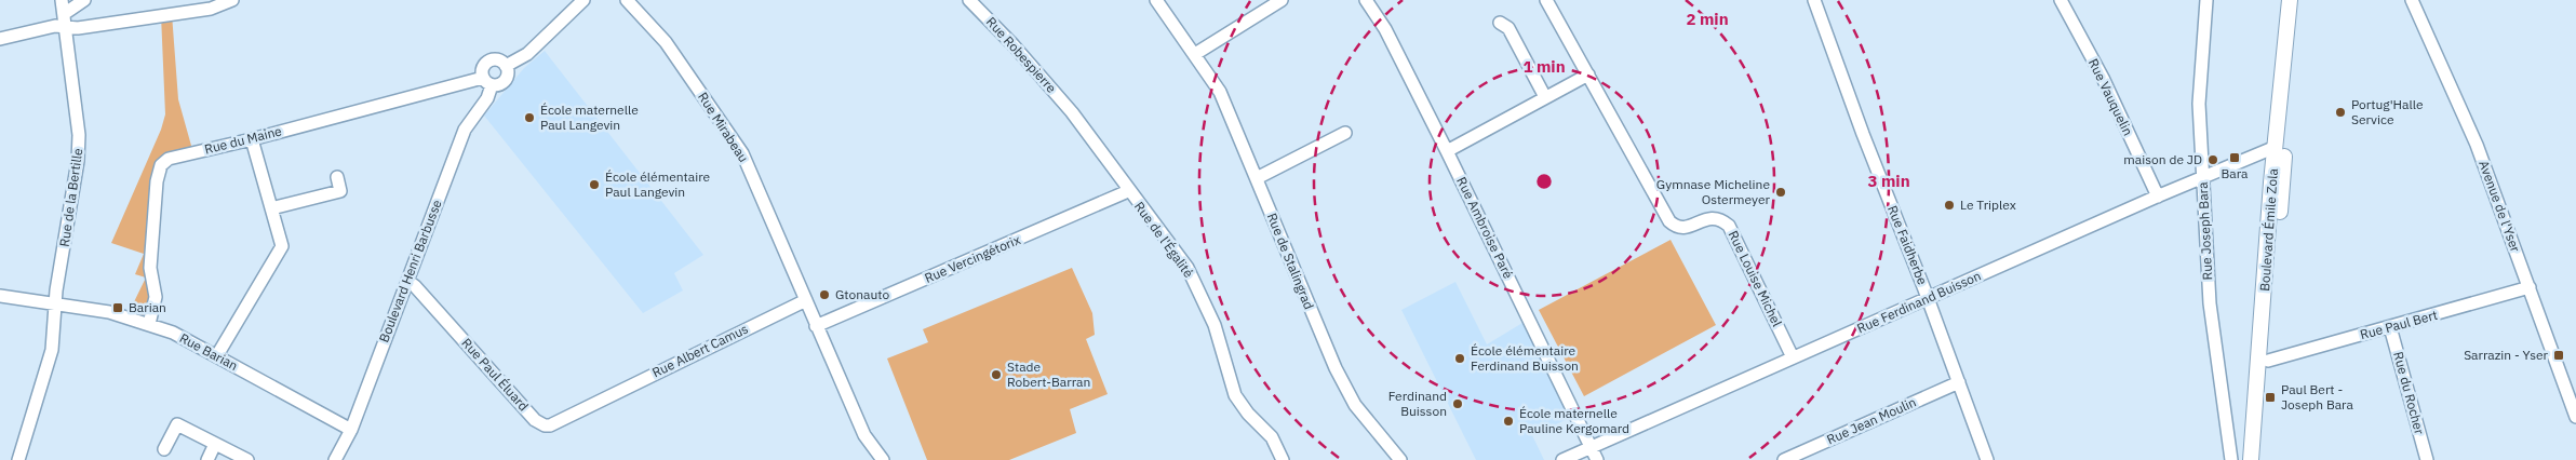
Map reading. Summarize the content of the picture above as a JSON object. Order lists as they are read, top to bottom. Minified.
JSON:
{"streets":{"main road":["Boulevard Émile Zola"],"street":["Rue Robespierre","Rue Vauquelin","Rue Mirabeau","Rue du Maine","Rue de la Bertille","Avenue de l'Yser","Rue Ambroise Paré","Rue Joseph Bara","Rue de l'Égalité","Rue Faidherbe","Rue Vercingétorix","Rue de Stalingrad","Boulevard Henri Barbusse","Rue Louise Michel","Rue Ferdinand Buisson","Rue Paul Bert","Rue Albert Camus","Rue Barian","Rue Paul Éluard","Rue du Rocher","Rue Jean Moulin"]},"crossings":[["Rue Robespierre","Rue de l'Égalité"],["Rue Vauquelin","Rue Ferdinand Buisson"],["Rue Mirabeau","Rue Vercingétorix"],["Rue Mirabeau","Rue Albert Camus"],["Rue du Maine","Boulevard Henri Barbusse"],["Rue du Maine","Rue Barian"],["Rue de la Bertille","Rue Barian"],["Avenue de l'Yser","Rue Paul Bert"],["Rue Ambroise Paré","Rue Ferdinand Buisson"],["Boulevard Émile Zola","Rue Ferdinand Buisson"],["Boulevard Émile Zola","Rue Paul Bert"],["Rue Joseph Bara","Rue Ferdinand Buisson"],["Rue de l'Égalité","Rue Vercingétorix"],["Rue Faidherbe","Rue Ferdinand Buisson"],["Rue Faidherbe","Rue Jean Moulin"],["Boulevard Henri Barbusse","Rue Barian"],["Boulevard Henri Barbusse","Rue Paul Éluard"],["Rue Louise Michel","Rue Ferdinand Buisson"],["Rue Paul Bert","Rue du Rocher"],["Rue Albert Camus","Rue Paul Éluard"]],"places":{"other":["Portug'Halle Service","École maternelle Paul Langevin","maison de JD","École élémentaire Paul Langevin","Gymnase Micheline Ostermeyer","Le Triplex","Gtonauto","École élémentaire Ferdinand Buisson","Stade Robert-Barran","Ferdinand Buisson","École maternelle Pauline Kergomard"],"transit":["Bara","Barian","Sarrazin - Yser","Paul Bert - Joseph Bara"]},"rings":["2 min","1 min","3 min"]}
